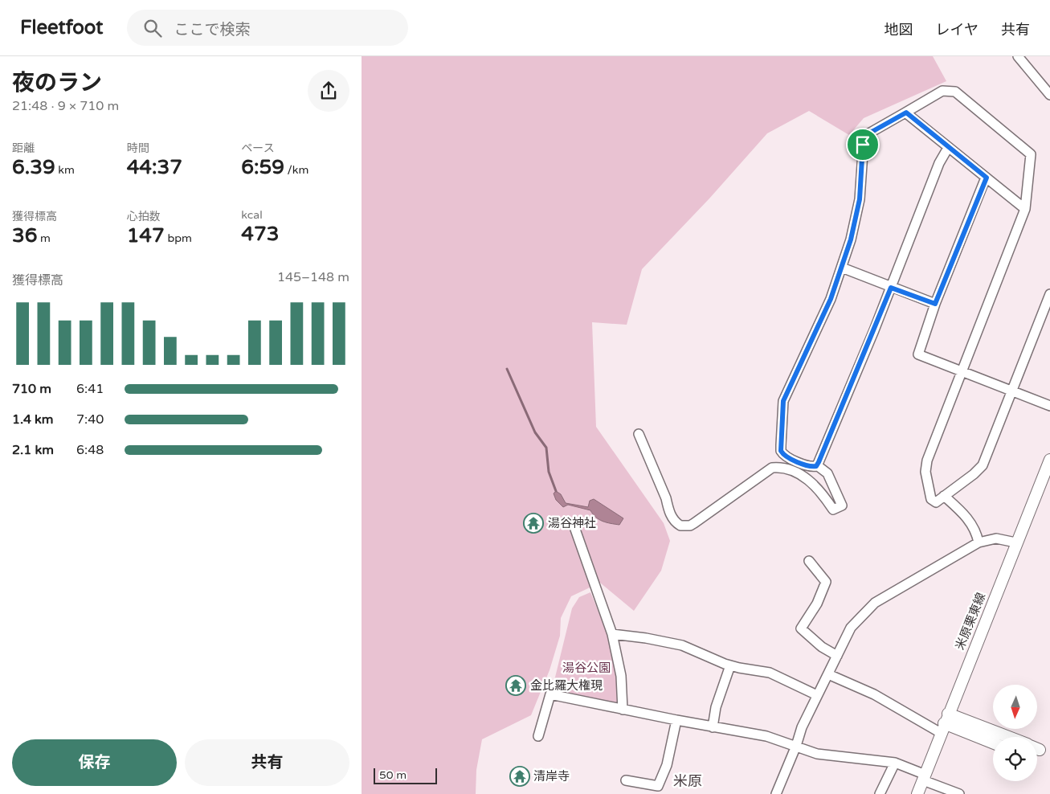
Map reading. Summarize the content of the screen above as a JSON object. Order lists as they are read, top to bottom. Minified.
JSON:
{"streets":{"main road":["米原栗東線"]},"districts":["米原"],"parks":["湯谷公園"],"places":{"temple":["湯谷神社","金比羅大権現","清岸寺"]},"scale_bar":"50 m","north":"bottom","page":{"header":"Fleetfoot","search":"ここで検索","nav":["地図","レイヤ","共有"],"heading":["夜のラン","21:48 · 9 × 710 m"],"stats":[["距離","6.39 km"],["時間","44:37"],["ペース","6:59 /km"],["獲得標高","36 m"],["心拍数","147 bpm"],["kcal","473"]],"chart":["獲得標高","145–148 m"],"list":[{"name":"710 m","note":"6:41"},{"name":"1.4 km","note":"7:40"},{"name":"2.1 km","note":"6:48"}],"buttons":["保存","共有"],"scale":"50 m"}}
